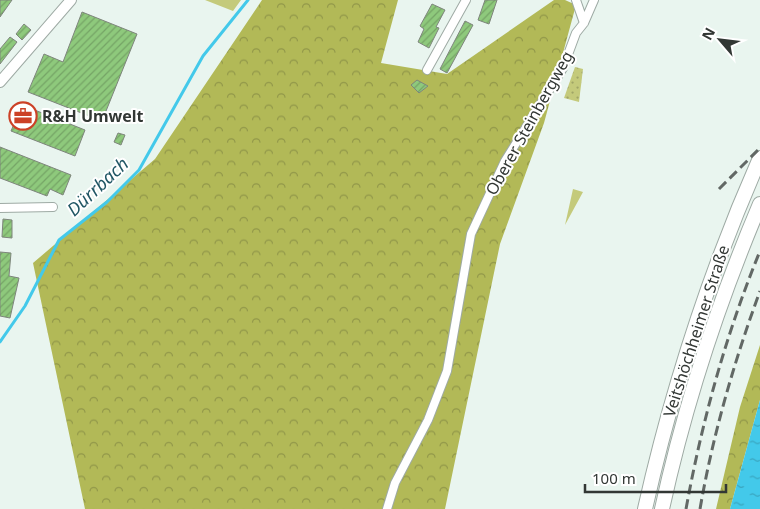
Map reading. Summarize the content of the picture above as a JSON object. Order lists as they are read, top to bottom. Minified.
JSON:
{"streets":{"highway":["Veitshöchheimer Straße"],"street":["Oberer Steinbergweg"]},"water":["Dürrbach"],"places":{"office":["R&H Umwelt"]},"scale_bar":"100 m","north":"top left"}
